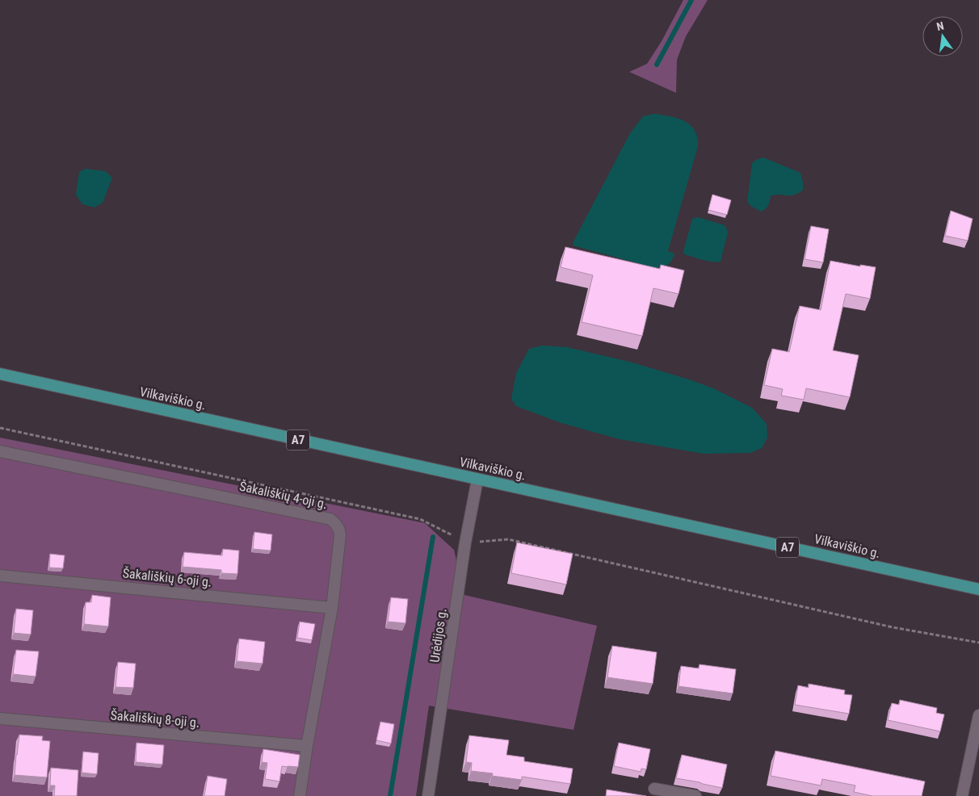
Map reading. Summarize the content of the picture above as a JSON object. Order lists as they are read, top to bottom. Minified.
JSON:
{"streets":{"highway":["Vilkaviškio g.","A7"],"street":["Šakališkių 4-oji g.","Šakališkių 6-oji g.","Urėdijos g.","Šakališkių 8-oji g."]},"crossings":[["Vilkaviškio g.","Urėdijos g."],["Šakališkių 4-oji g.","Šakališkių 6-oji g."],["Šakališkių 4-oji g.","Šakališkių 8-oji g."]],"north":"top"}
